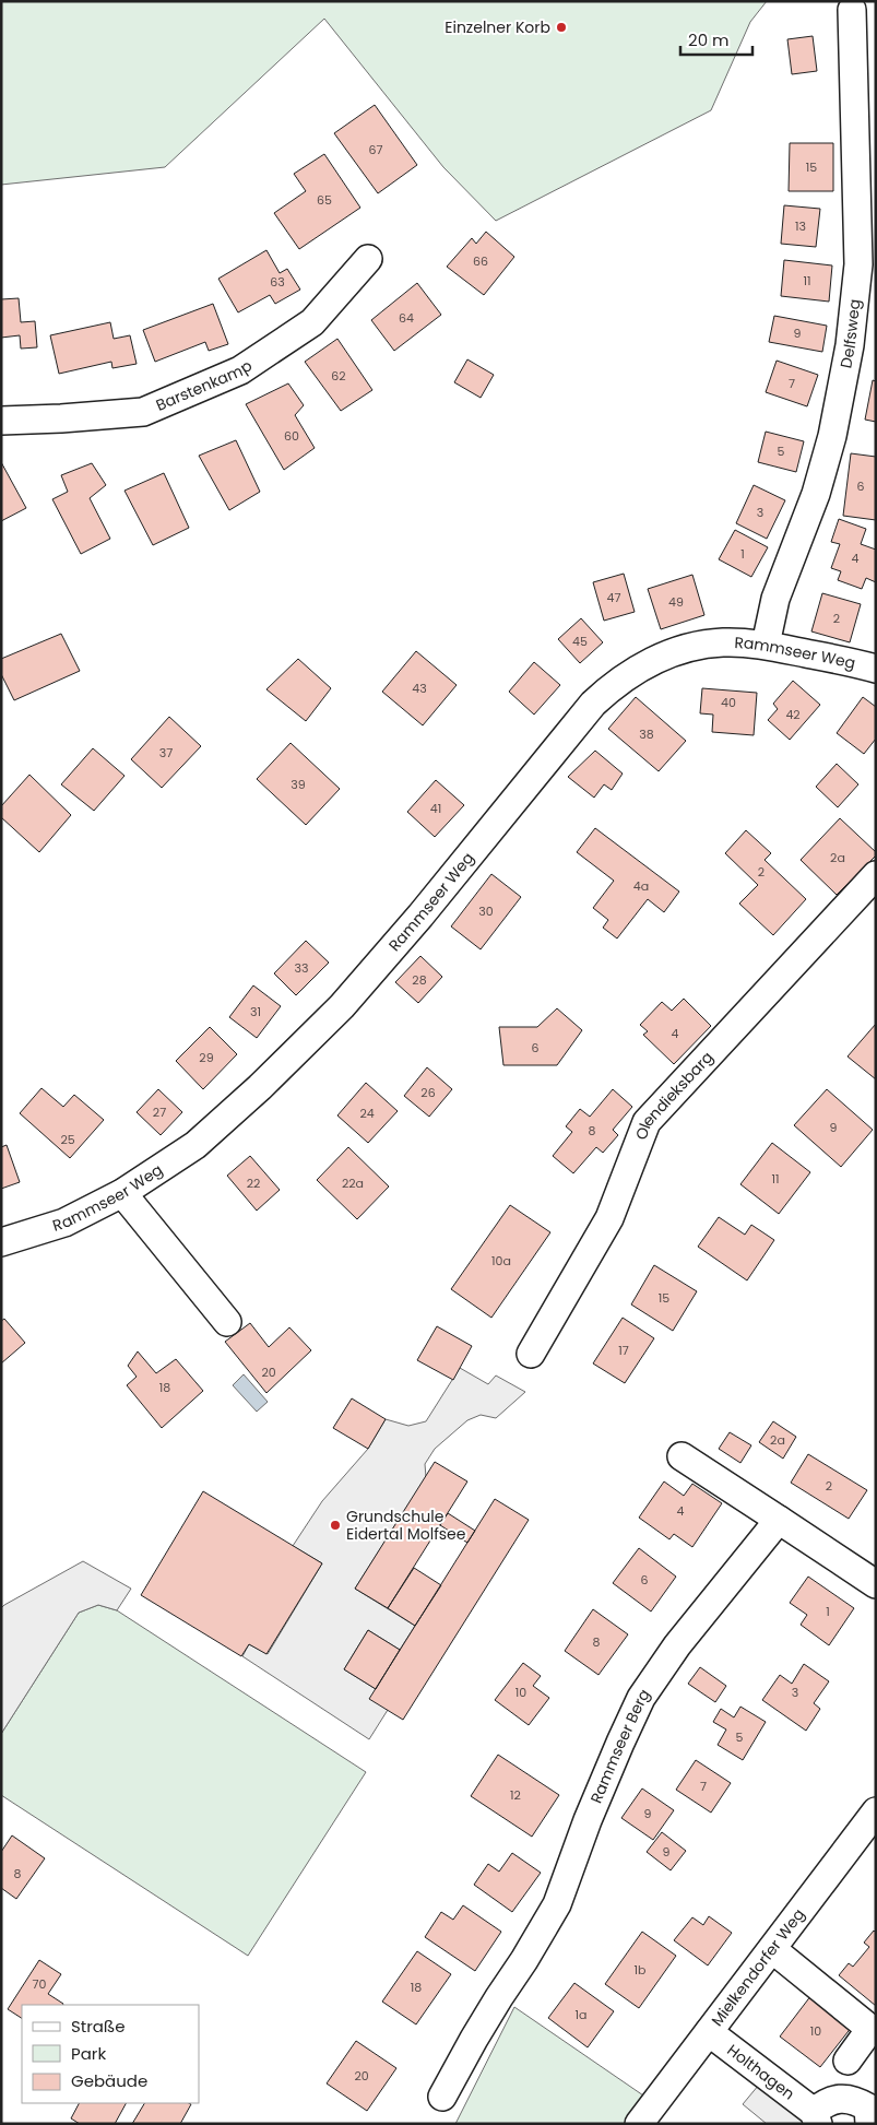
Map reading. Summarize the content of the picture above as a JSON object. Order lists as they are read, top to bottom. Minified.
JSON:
{"streets":{"street":["Delfsweg","Barstenkamp","Rammseer Weg","Olendieksbarg","Rammseer Berg","Mielkendorfer Weg","Holthagen"]},"crossings":[["Delfsweg","Rammseer Weg"],["Mielkendorfer Weg","Holthagen"]],"places":["Einzelner Korb","Grundschule Eidertal Molfsee"],"house_numbers":["67","15","65","13","66","11","63","64","9","62","7","60","5","6","3","1","4","47","49","2","45","43","40","42","38","37","39","41","2a","2","4a","30","33","28","31","4","6","29","26","27","24","9","8","25","11","22","22a","10a","15","17","20","18","2a","2","4","6","1","8","10","3","5","7","12","9","9","8","1b","70","18","1a","10","20"],"legend":["Straße","Park","Gebäude"],"scale_bar":"20 m"}
